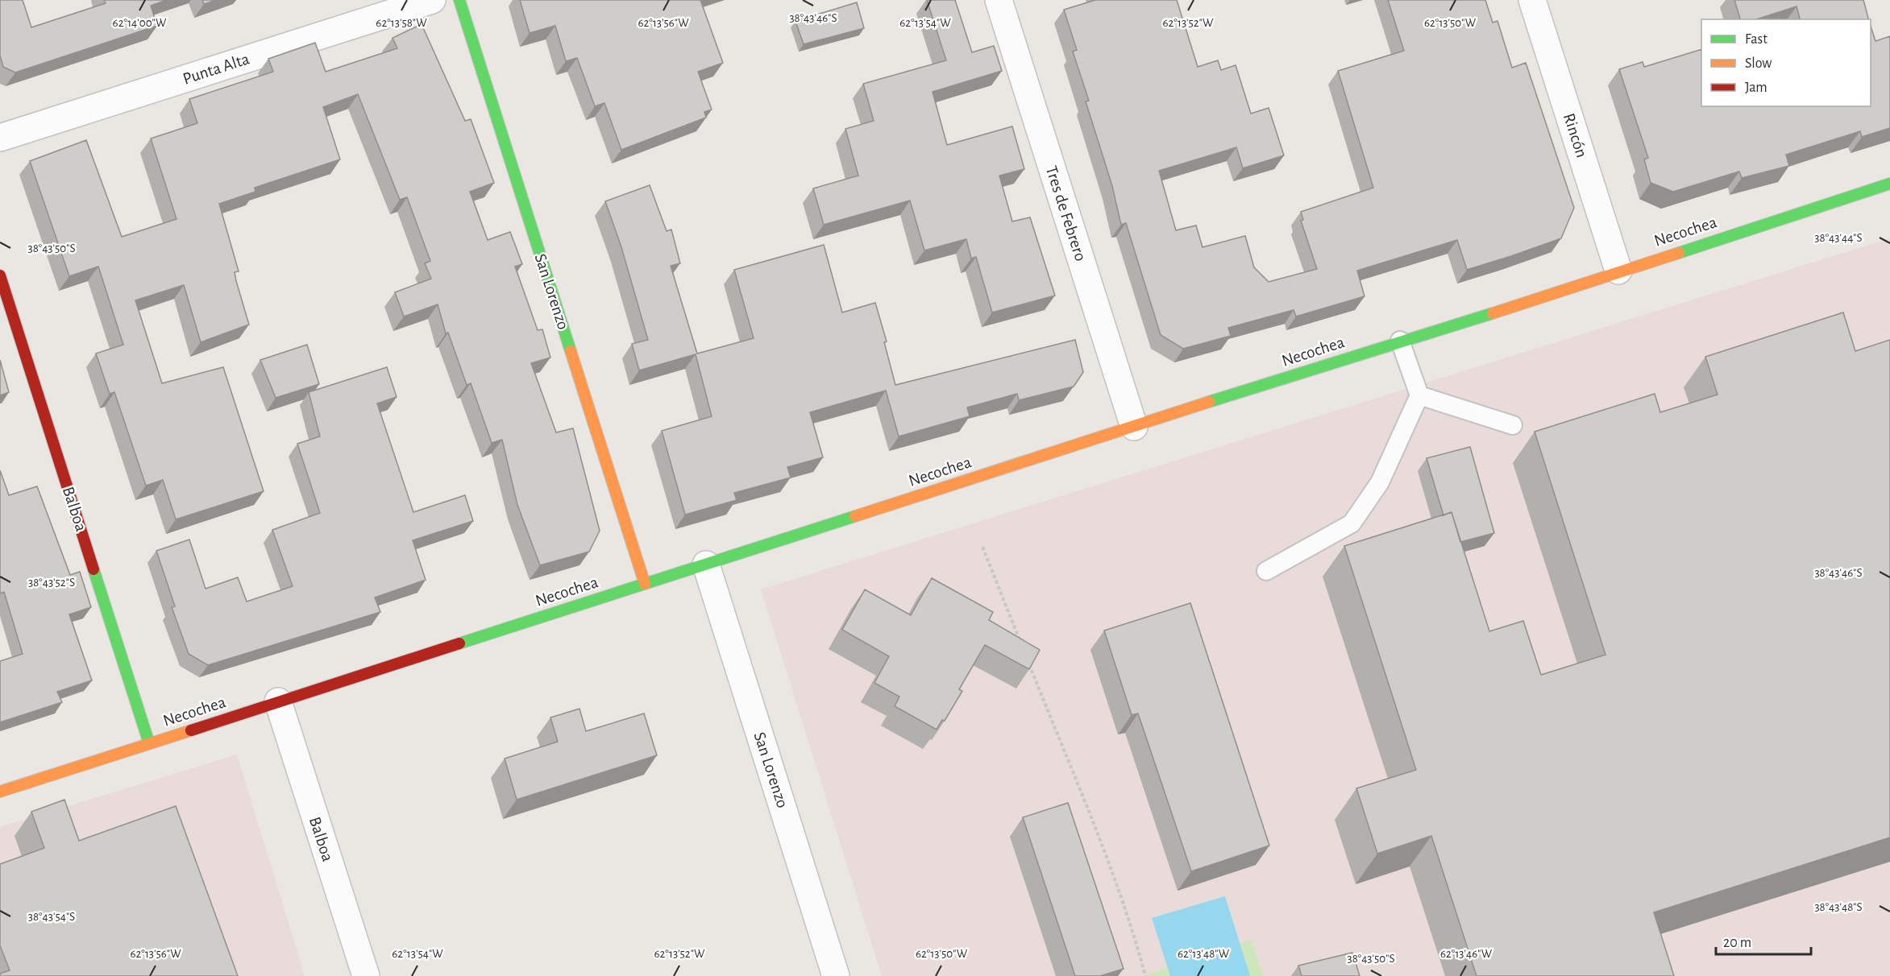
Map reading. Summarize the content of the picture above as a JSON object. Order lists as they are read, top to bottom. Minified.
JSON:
{"streets":{"main road":["Necochea","San Lorenzo","Balboa"],"street":["Punta Alta","Rincón","Tres de Febrero"]},"crossings":[["Rincón","Necochea"],["Tres de Febrero","Necochea"],["Necochea","San Lorenzo"],["Necochea","Balboa"]],"legend":["Fast","Slow","Jam"],"scale_bar":"20 m","coordinates":["38°43'46\"S","62°14'00\"W","62°13'58\"W","62°13'56\"W","62°13'54\"W","62°13'52\"W","62°13'50\"W","38°43'44\"S","38°43'50\"S","38°43'52\"S","38°43'48\"S","38°43'54\"S","62°13'48\"W","62°13'46\"W"]}
